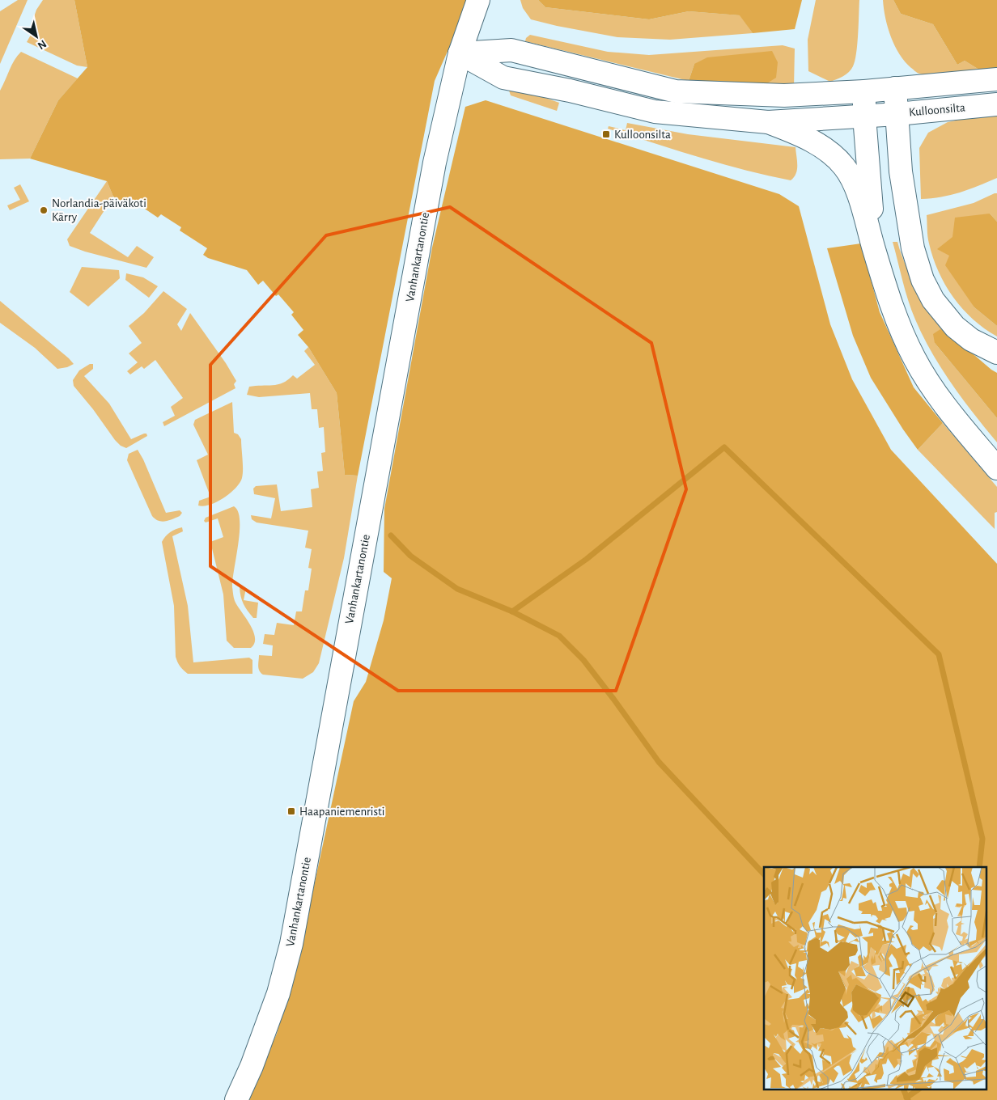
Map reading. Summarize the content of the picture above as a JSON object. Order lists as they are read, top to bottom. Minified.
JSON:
{"streets":{"main road":["Kulloonsilta","Vanhankartanontie"]},"crossings":[["Kulloonsilta","Vanhankartanontie"]],"places":{"transit":["Kulloonsilta","Haapaniemenristi"],"other":["Norlandia-päiväkoti Kärry"]},"north":"bottom right"}
